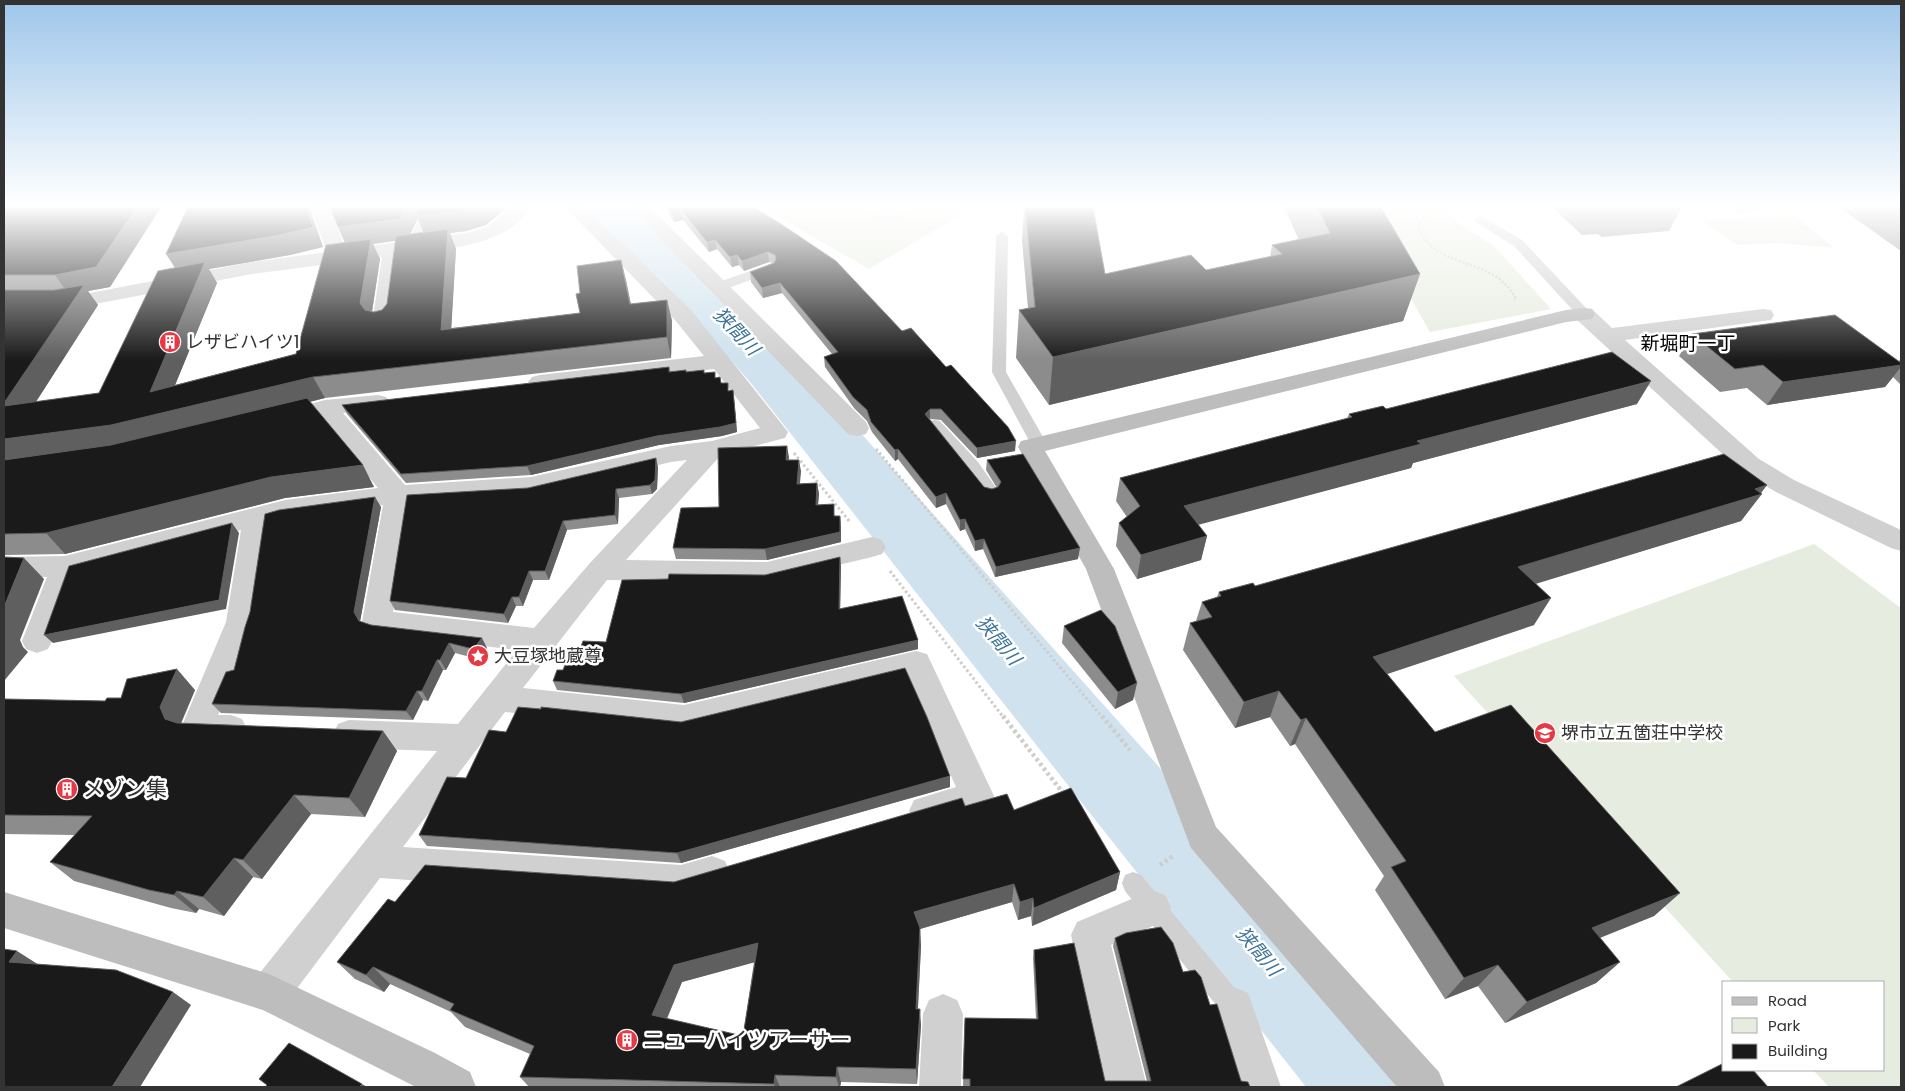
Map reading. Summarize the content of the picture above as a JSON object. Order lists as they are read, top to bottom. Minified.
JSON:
{"districts":["新堀町一丁"],"water":["狭間川"],"places":{"building":["レザビハイツ1","メゾン集","ニューハイツアーサー"],"place":["大豆塚地蔵尊"],"school or university":["堺市立五箇荘中学校"]},"legend":["Road","Park","Building"]}
